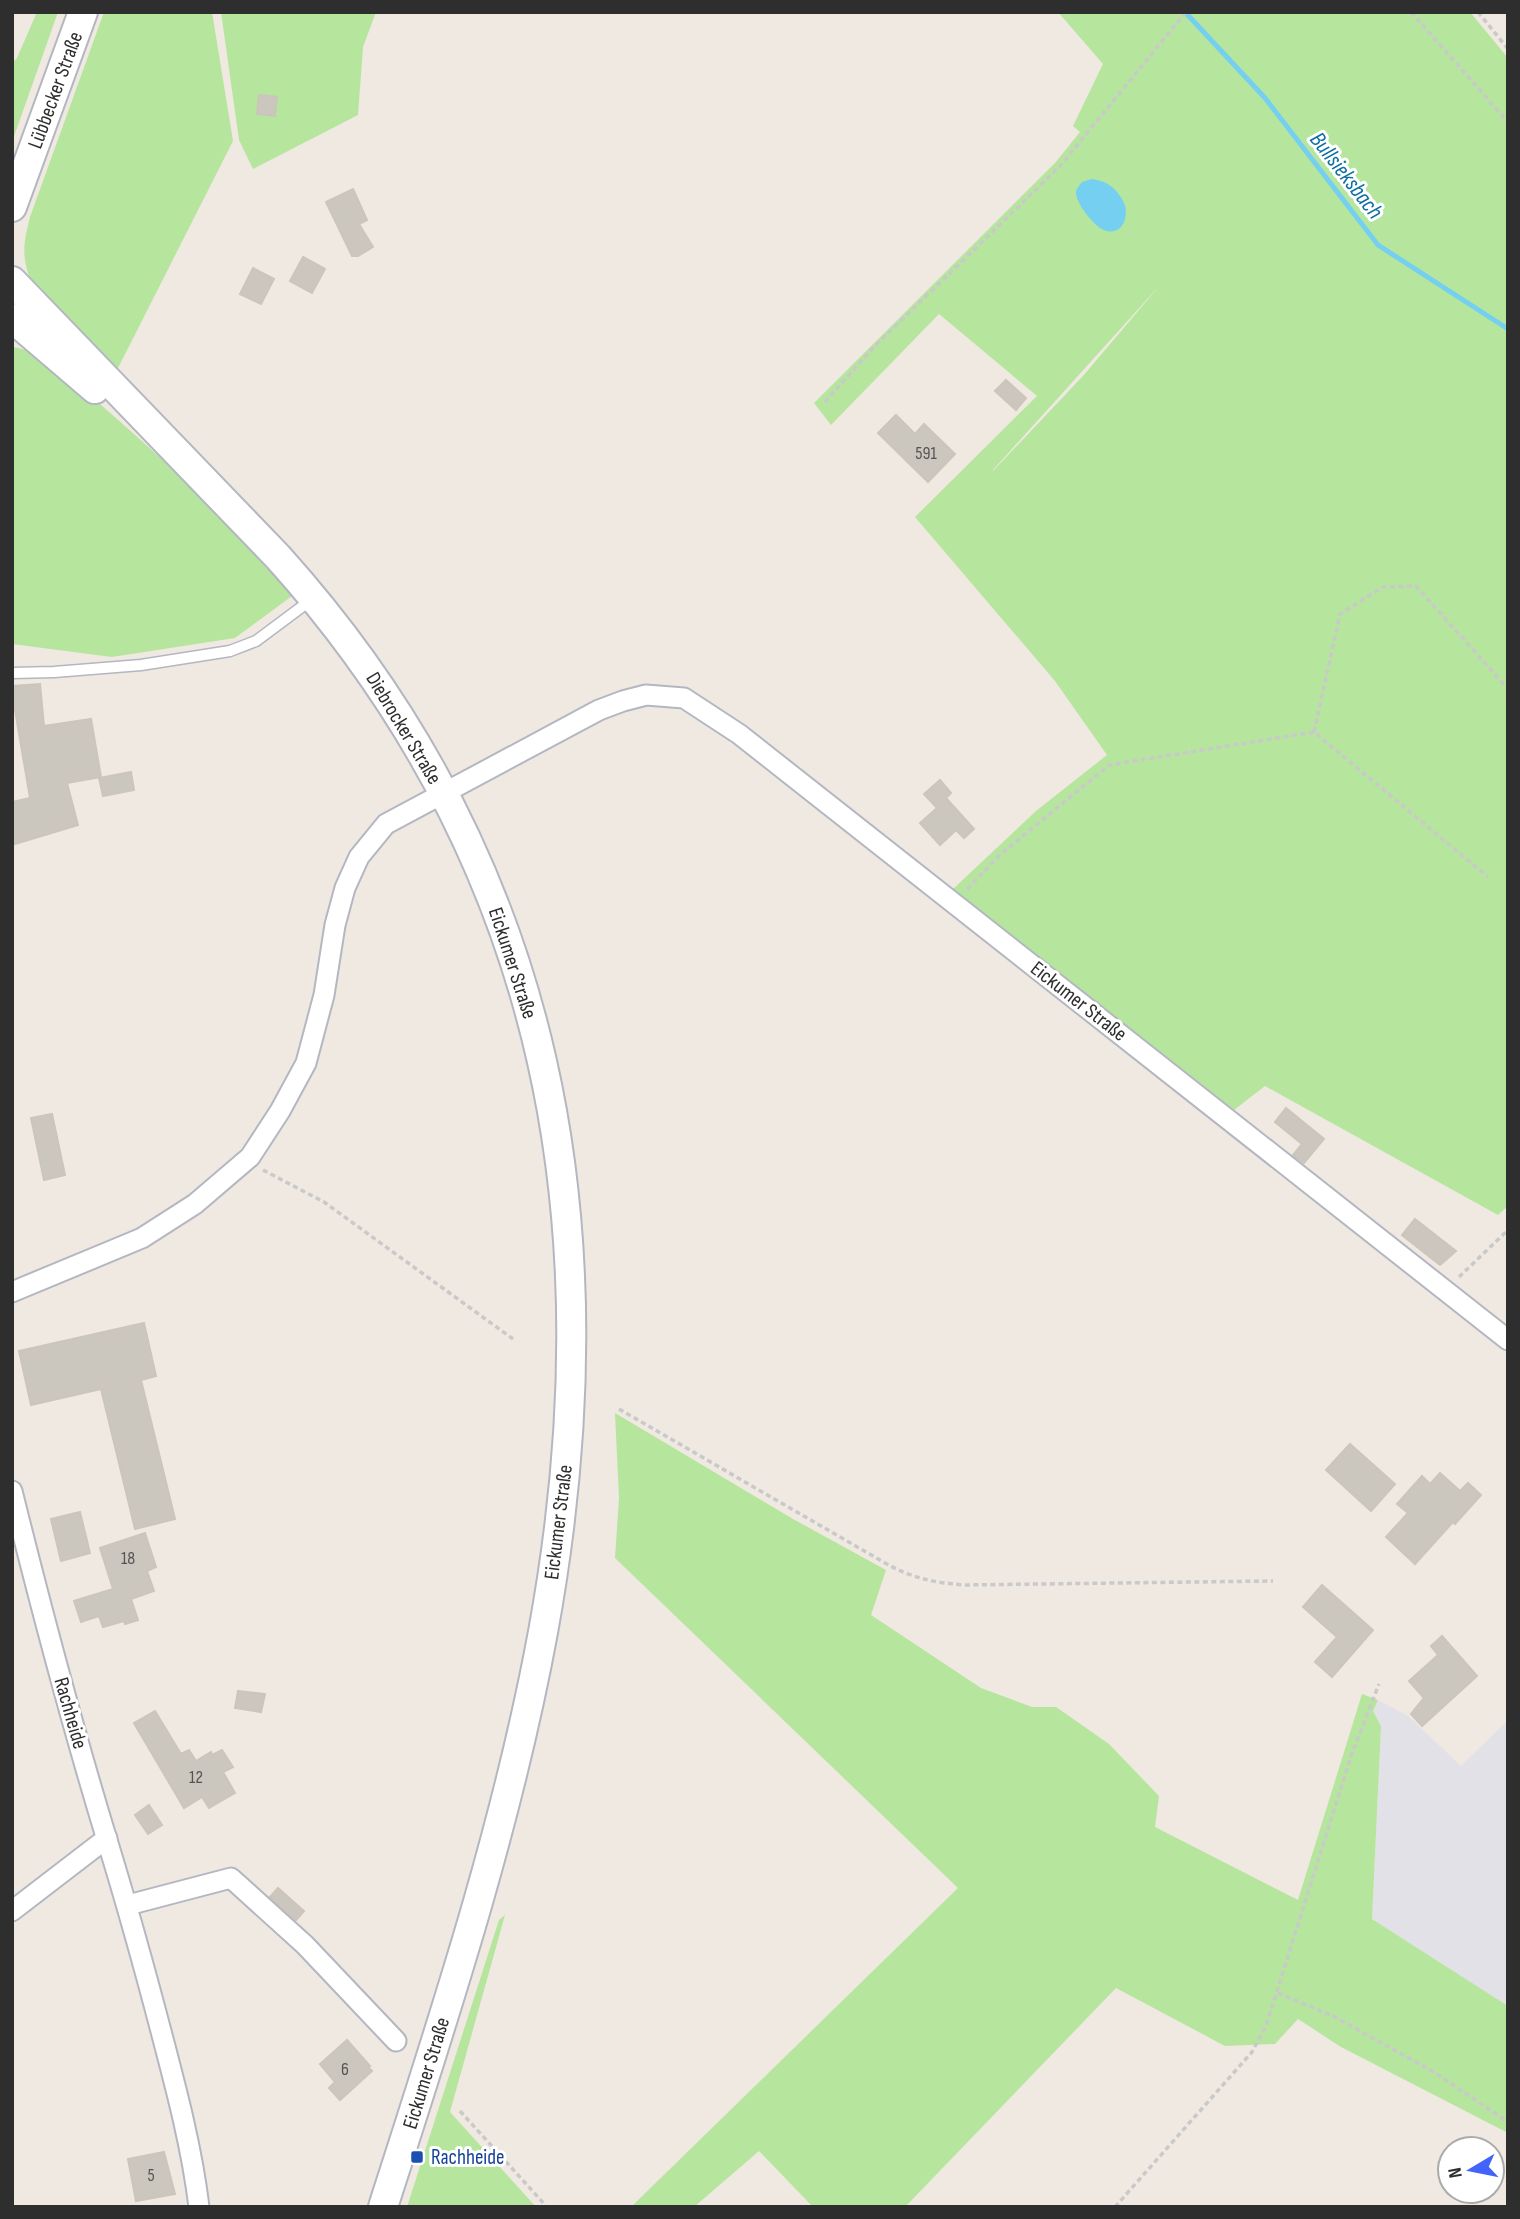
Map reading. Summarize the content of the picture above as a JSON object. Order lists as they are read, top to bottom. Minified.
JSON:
{"streets":{"main road":["Lübbecker Straße","Diebrocker Straße","Eickumer Straße"],"street":["Rachheide"]},"crossings":[["Diebrocker Straße","Eickumer Straße"]],"water":["Bullsieksbach"],"places":{"transit":["Rachheide"]},"house_numbers":["591","18","12","6","5"],"north":"left"}
